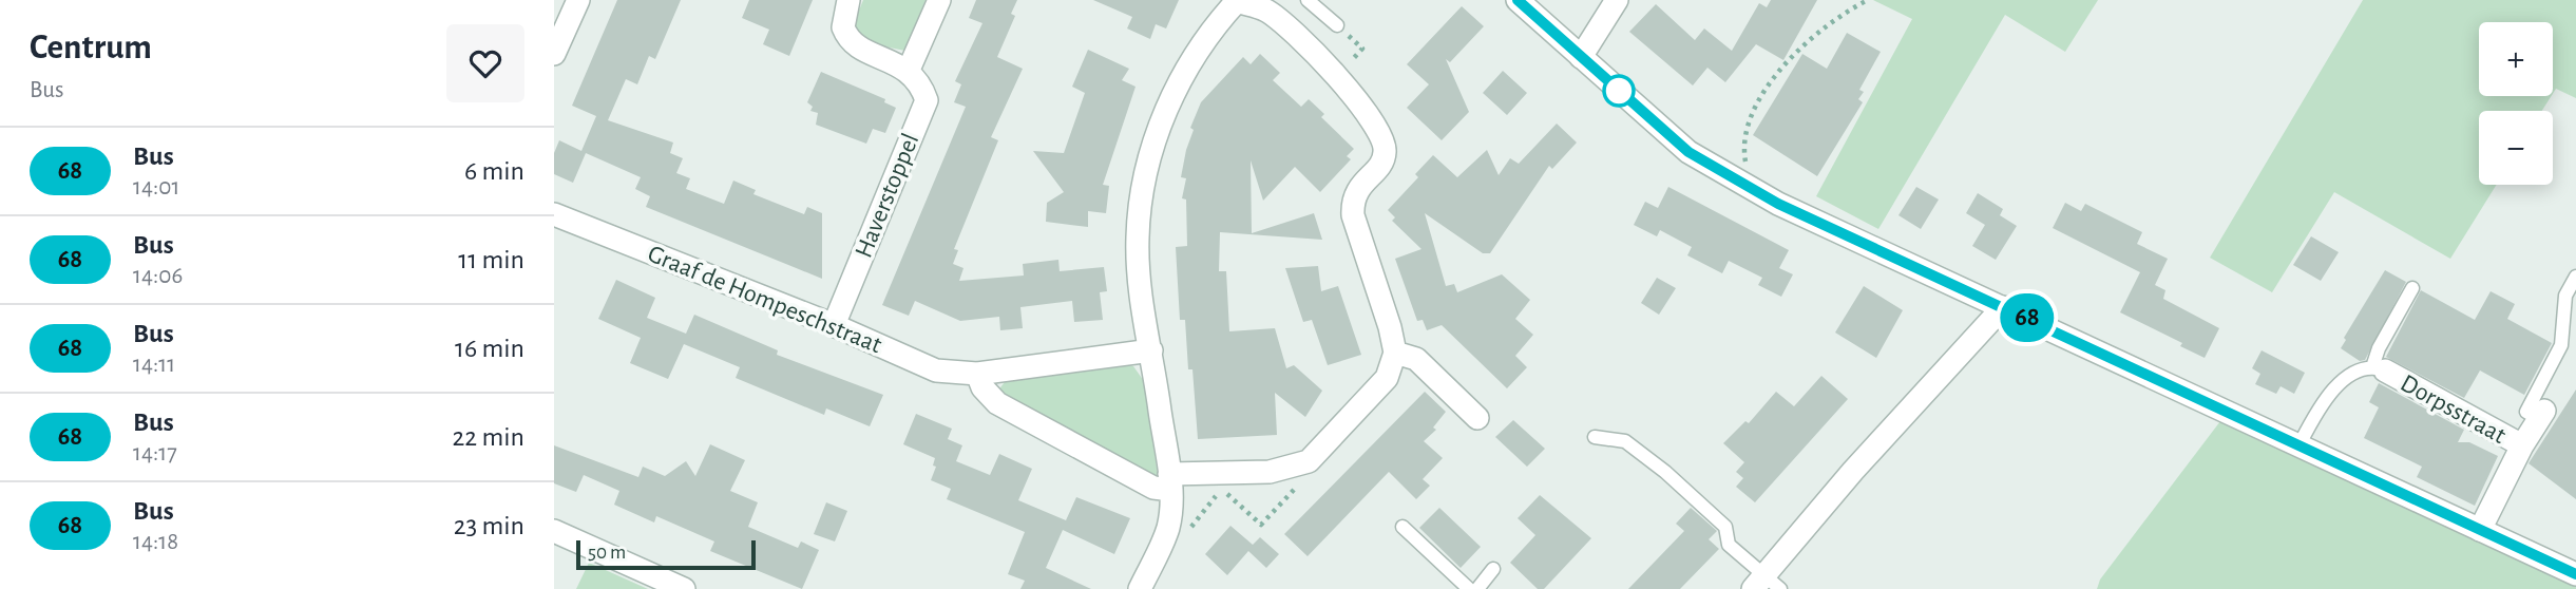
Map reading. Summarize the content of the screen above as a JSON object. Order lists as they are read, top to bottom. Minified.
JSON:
{"streets":{"street":["Haverstoppel","Graaf de Hompeschstraat","Dorpsstraat"]},"crossings":[["Haverstoppel","Graaf de Hompeschstraat"]],"lines":["bus line 68"],"scale_bar":"50 m","page":{"heading":["Centrum","Bus"],"on_map":"68","map_buttons":["+","−"],"list":[{"mark":"68","name":"Bus","note":"14:01","value":"6 min"},{"mark":"68","name":"Bus","note":"14:06","value":"11 min"},{"mark":"68","name":"Bus","note":"14:11","value":"16 min"},{"mark":"68","name":"Bus","note":"14:17","value":"22 min"},{"mark":"68","name":"Bus","note":"14:18","value":"23 min"}],"scale":"50 m"}}
